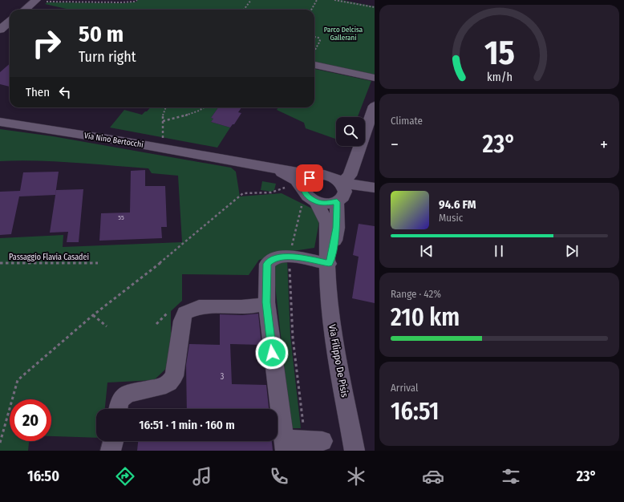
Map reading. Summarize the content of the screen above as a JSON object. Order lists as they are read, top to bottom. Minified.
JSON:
{"streets":{"street":["Via Nino Bertocchi","Via Filippo De Pisis"],"path":["Passaggio Flavia Casadei"]},"crossings":[["Via Nino Bertocchi","Via Filippo De Pisis"]],"parks":["Parco Delcisa Gallerani"],"house_numbers":["55","3"],"page":{"turn":["50 m","Turn right"],"then":"Then","tile":["Climate",["Range · 42%","210 km"],["Arrival","16:51"]],"heat":["−","23°","+"],"song":["94.6 FM","Music"],"limit":"20","trip":"16:51 · 1 min · 160 m","tabs":["16:50","23°"],"gauge":["15","km/h"]}}
